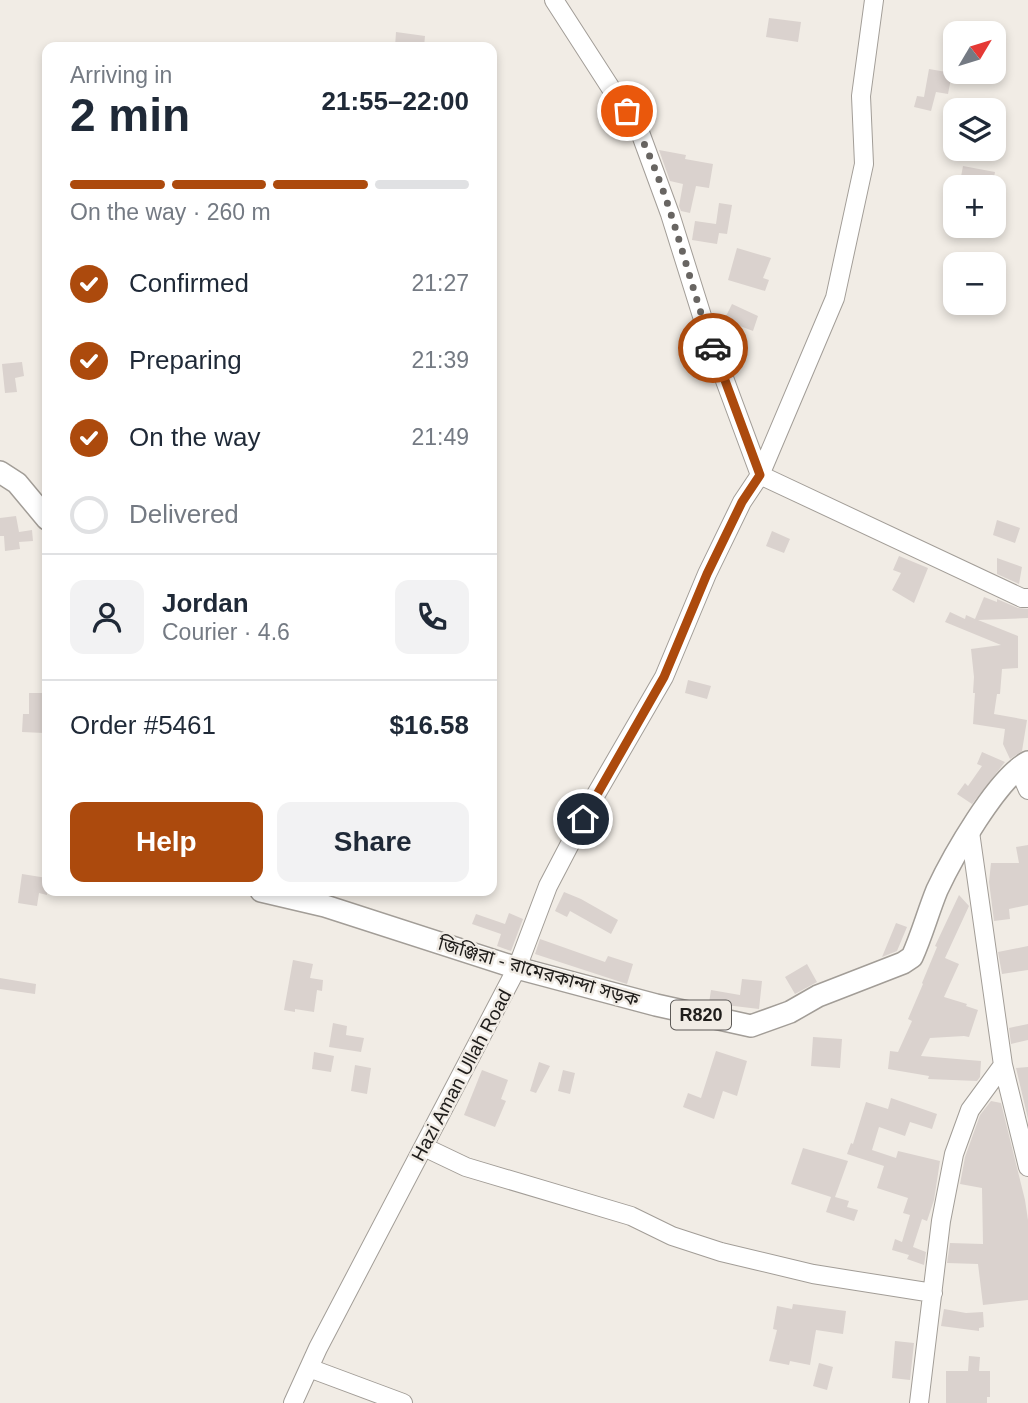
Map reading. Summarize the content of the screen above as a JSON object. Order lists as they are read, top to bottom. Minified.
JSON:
{"streets":{"main road":["জিঞ্জিরা - রামেরকান্দা সড়ক","R820"],"street":["Hazi Aman Ullah Road"]},"crossings":[["জিঞ্জিরা - রামেরকান্দা সড়ক","Hazi Aman Ullah Road"]],"north":"top right","page":{"map_buttons":["+","−"],"heading":["2 min","Arriving in","21:55–22:00"],"panel":["Jordan","Courier · 4.6","Order #5461","$16.58"],"bar":"On the way · 260 m","list":[["Confirmed","21:27"],["Preparing","21:39"],["On the way","21:49"],"Delivered"],"buttons":["Help","Share"]}}
